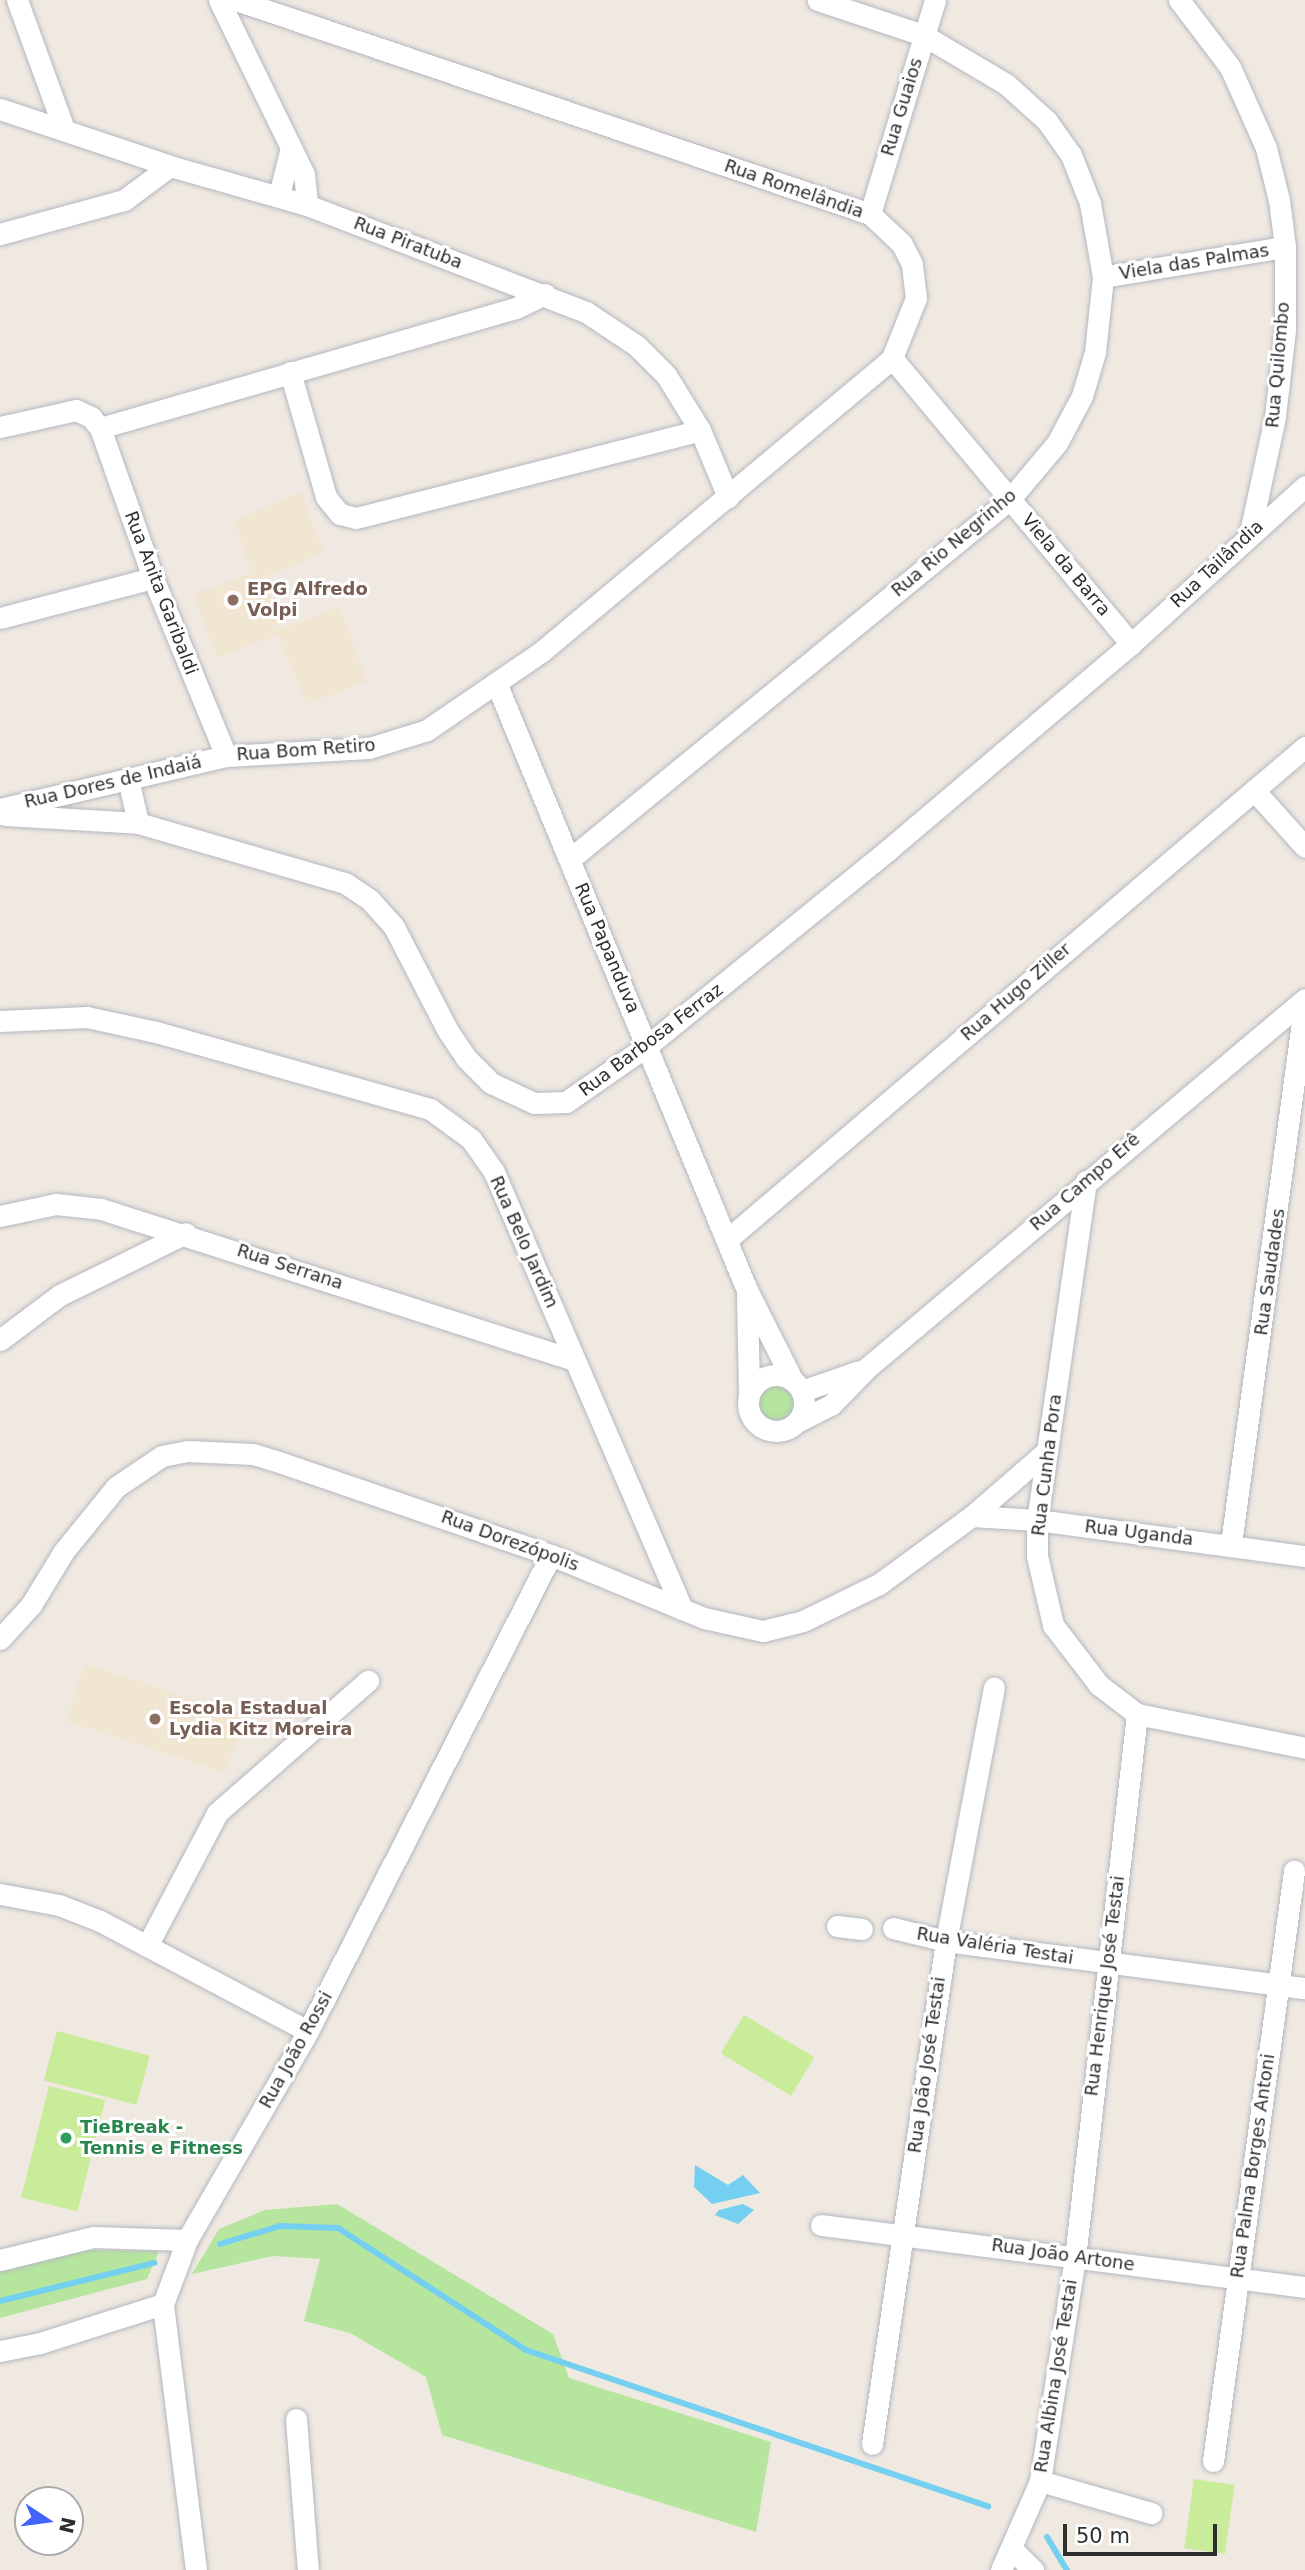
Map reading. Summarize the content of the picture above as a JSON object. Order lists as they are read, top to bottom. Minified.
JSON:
{"streets":{"street":["Rua Guaios","Rua Romelândia","Rua Piratuba","Viela das Palmas","Rua Quilombo","Rua Rio Negrinho","Rua Tailândia","Viela da Barra","Rua Anita Garibaldi","Rua Bom Retiro","Rua Dores de Indaiá","Rua Papanduva","Rua Hugo Ziller","Rua Barbosa Ferraz","Rua Campo Erê","Rua Belo Jardim","Rua Serrana","Rua Saudades","Rua Cunha Pora","Rua Uganda","Rua Dorezópolis","Rua Valéria Testai","Rua Henrique José Testai","Rua João Rossi","Rua João José Testai","Rua Palma Borges Antoni","Rua João Artone","Rua Albina José Testai"]},"crossings":[["Rua Guaios","Rua Romelândia"],["Rua Guaios","Rua Rio Negrinho"],["Rua Romelândia","Rua Piratuba"],["Rua Romelândia","Viela da Barra"],["Rua Romelândia","Rua Bom Retiro"],["Rua Romelândia","Rua Papanduva"],["Viela das Palmas","Rua Quilombo"],["Viela das Palmas","Rua Rio Negrinho"],["Rua Quilombo","Rua Tailândia"],["Rua Rio Negrinho","Viela da Barra"],["Rua Rio Negrinho","Rua Papanduva"],["Rua Tailândia","Viela da Barra"],["Rua Tailândia","Rua Barbosa Ferraz"],["Viela da Barra","Rua Barbosa Ferraz"],["Rua Anita Garibaldi","Rua Bom Retiro"],["Rua Anita Garibaldi","Rua Dores de Indaiá"],["Rua Bom Retiro","Rua Dores de Indaiá"],["Rua Bom Retiro","Rua Papanduva"],["Rua Dores de Indaiá","Rua Barbosa Ferraz"],["Rua Papanduva","Rua Hugo Ziller"],["Rua Papanduva","Rua Barbosa Ferraz"],["Rua Papanduva","Rua Campo Erê"],["Rua Campo Erê","Rua Saudades"],["Rua Campo Erê","Rua Cunha Pora"],["Rua Belo Jardim","Rua Serrana"],["Rua Belo Jardim","Rua Dorezópolis"],["Rua Saudades","Rua Uganda"],["Rua Cunha Pora","Rua Uganda"],["Rua Cunha Pora","Rua Dorezópolis"],["Rua Cunha Pora","Rua Henrique José Testai"],["Rua Uganda","Rua Dorezópolis"],["Rua Dorezópolis","Rua João Rossi"],["Rua Valéria Testai","Rua Henrique José Testai"],["Rua Valéria Testai","Rua João José Testai"],["Rua Valéria Testai","Rua Palma Borges Antoni"],["Rua Henrique José Testai","Rua João Artone"],["Rua Henrique José Testai","Rua Albina José Testai"],["Rua João José Testai","Rua João Artone"],["Rua Palma Borges Antoni","Rua João Artone"],["Rua João Artone","Rua Albina José Testai"]],"places":["EPG Alfredo Volpi","Escola Estadual Lydia Kitz Moreira","TieBreak - Tennis e Fitness"],"scale_bar":"50 m","north":"right"}
